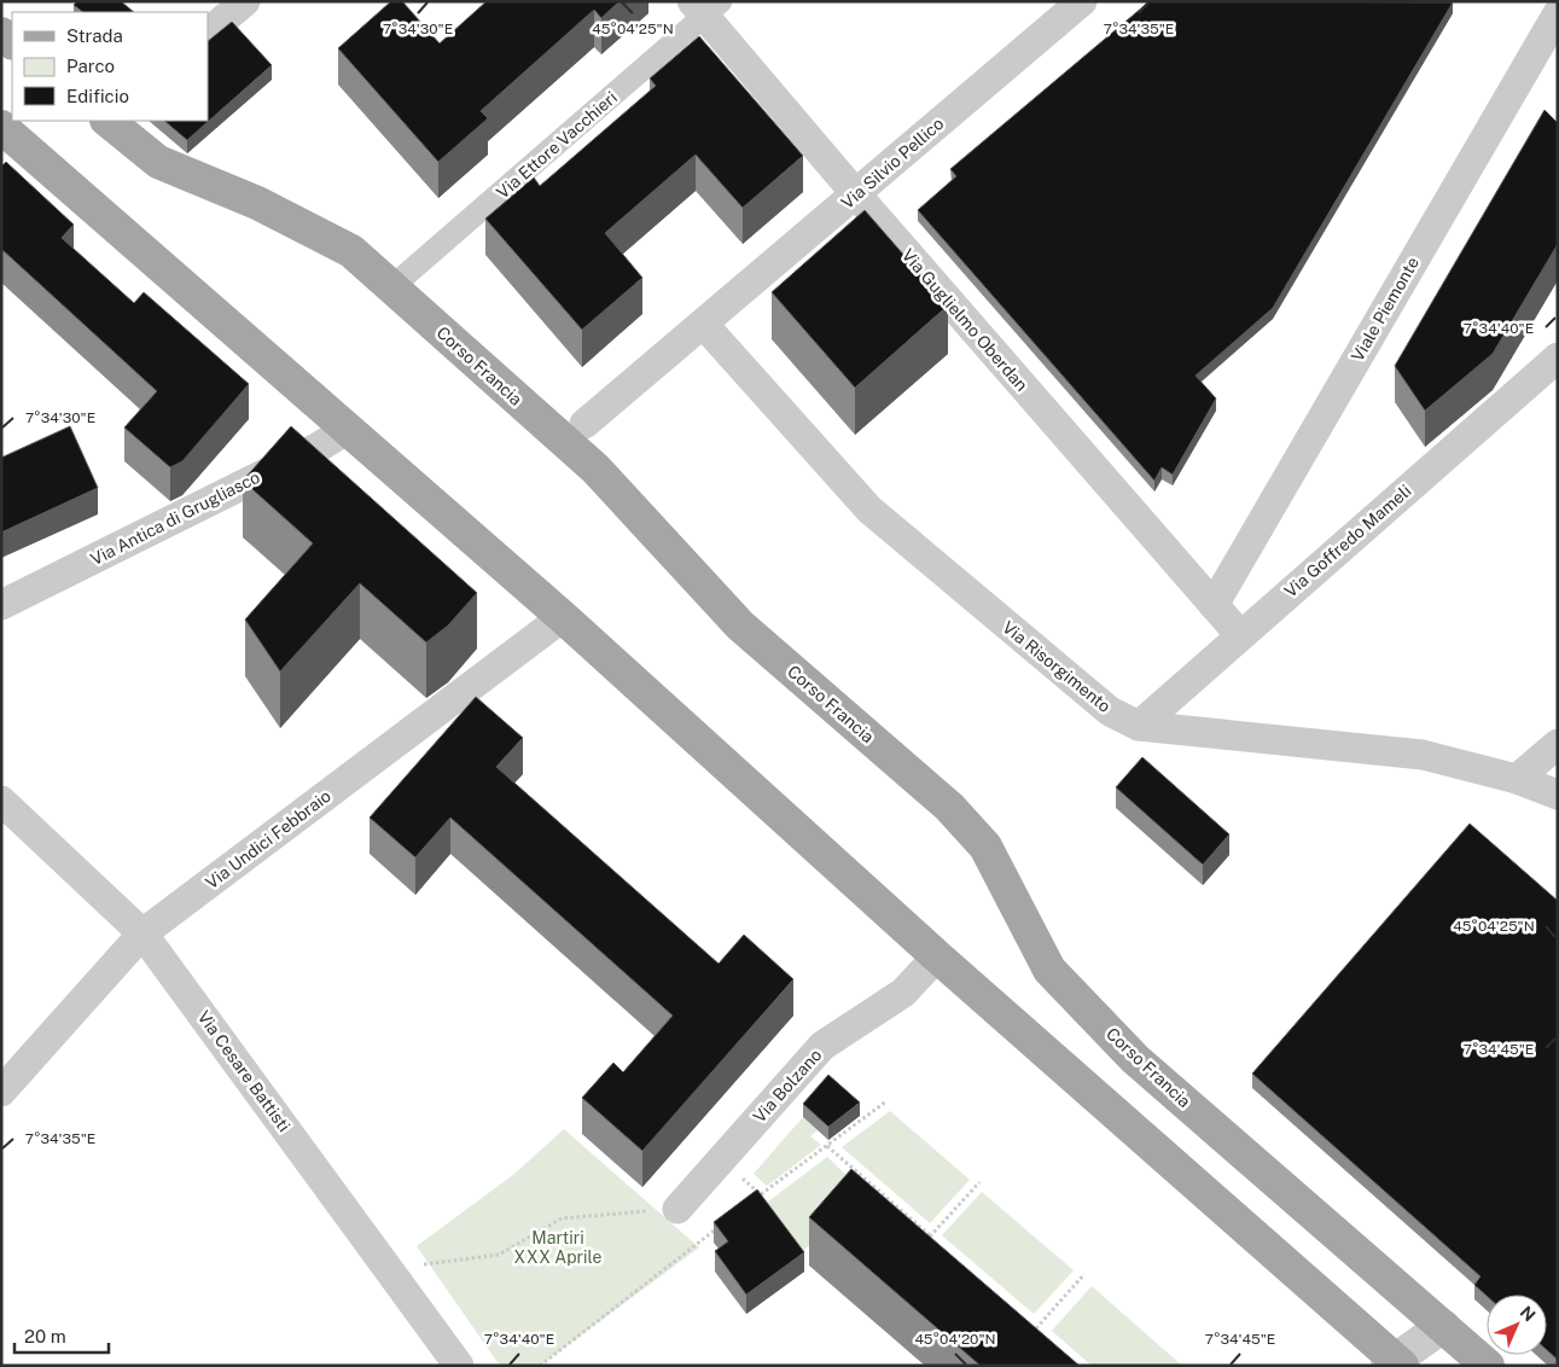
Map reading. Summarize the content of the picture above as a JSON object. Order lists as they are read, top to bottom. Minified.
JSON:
{"streets":{"main road":["Corso Francia"],"street":["Via Ettore Vacchieri","Via Silvio Pellico","Viale Piemonte","Via Guglielmo Oberdan","Via Antica di Grugliasco","Via Goffredo Mameli","Via Risorgimento","Via Undici Febbraio","Via Cesare Battisti","Via Bolzano"]},"crossings":[["Via Ettore Vacchieri","Via Guglielmo Oberdan"],["Via Ettore Vacchieri","Corso Francia"],["Via Silvio Pellico","Via Guglielmo Oberdan"],["Via Silvio Pellico","Via Risorgimento"],["Viale Piemonte","Via Guglielmo Oberdan"],["Via Guglielmo Oberdan","Via Goffredo Mameli"],["Via Goffredo Mameli","Via Risorgimento"],["Via Undici Febbraio","Via Cesare Battisti"]],"parks":["Martiri XXX Aprile"],"legend":["Strada","Parco","Edificio"],"scale_bar":"20 m","north":"top right","coordinates":["7°34'30\"E","45°04'25\"N","7°34'35\"E","7°34'40\"E","7°34'45\"E","45°04'20\"N"]}
